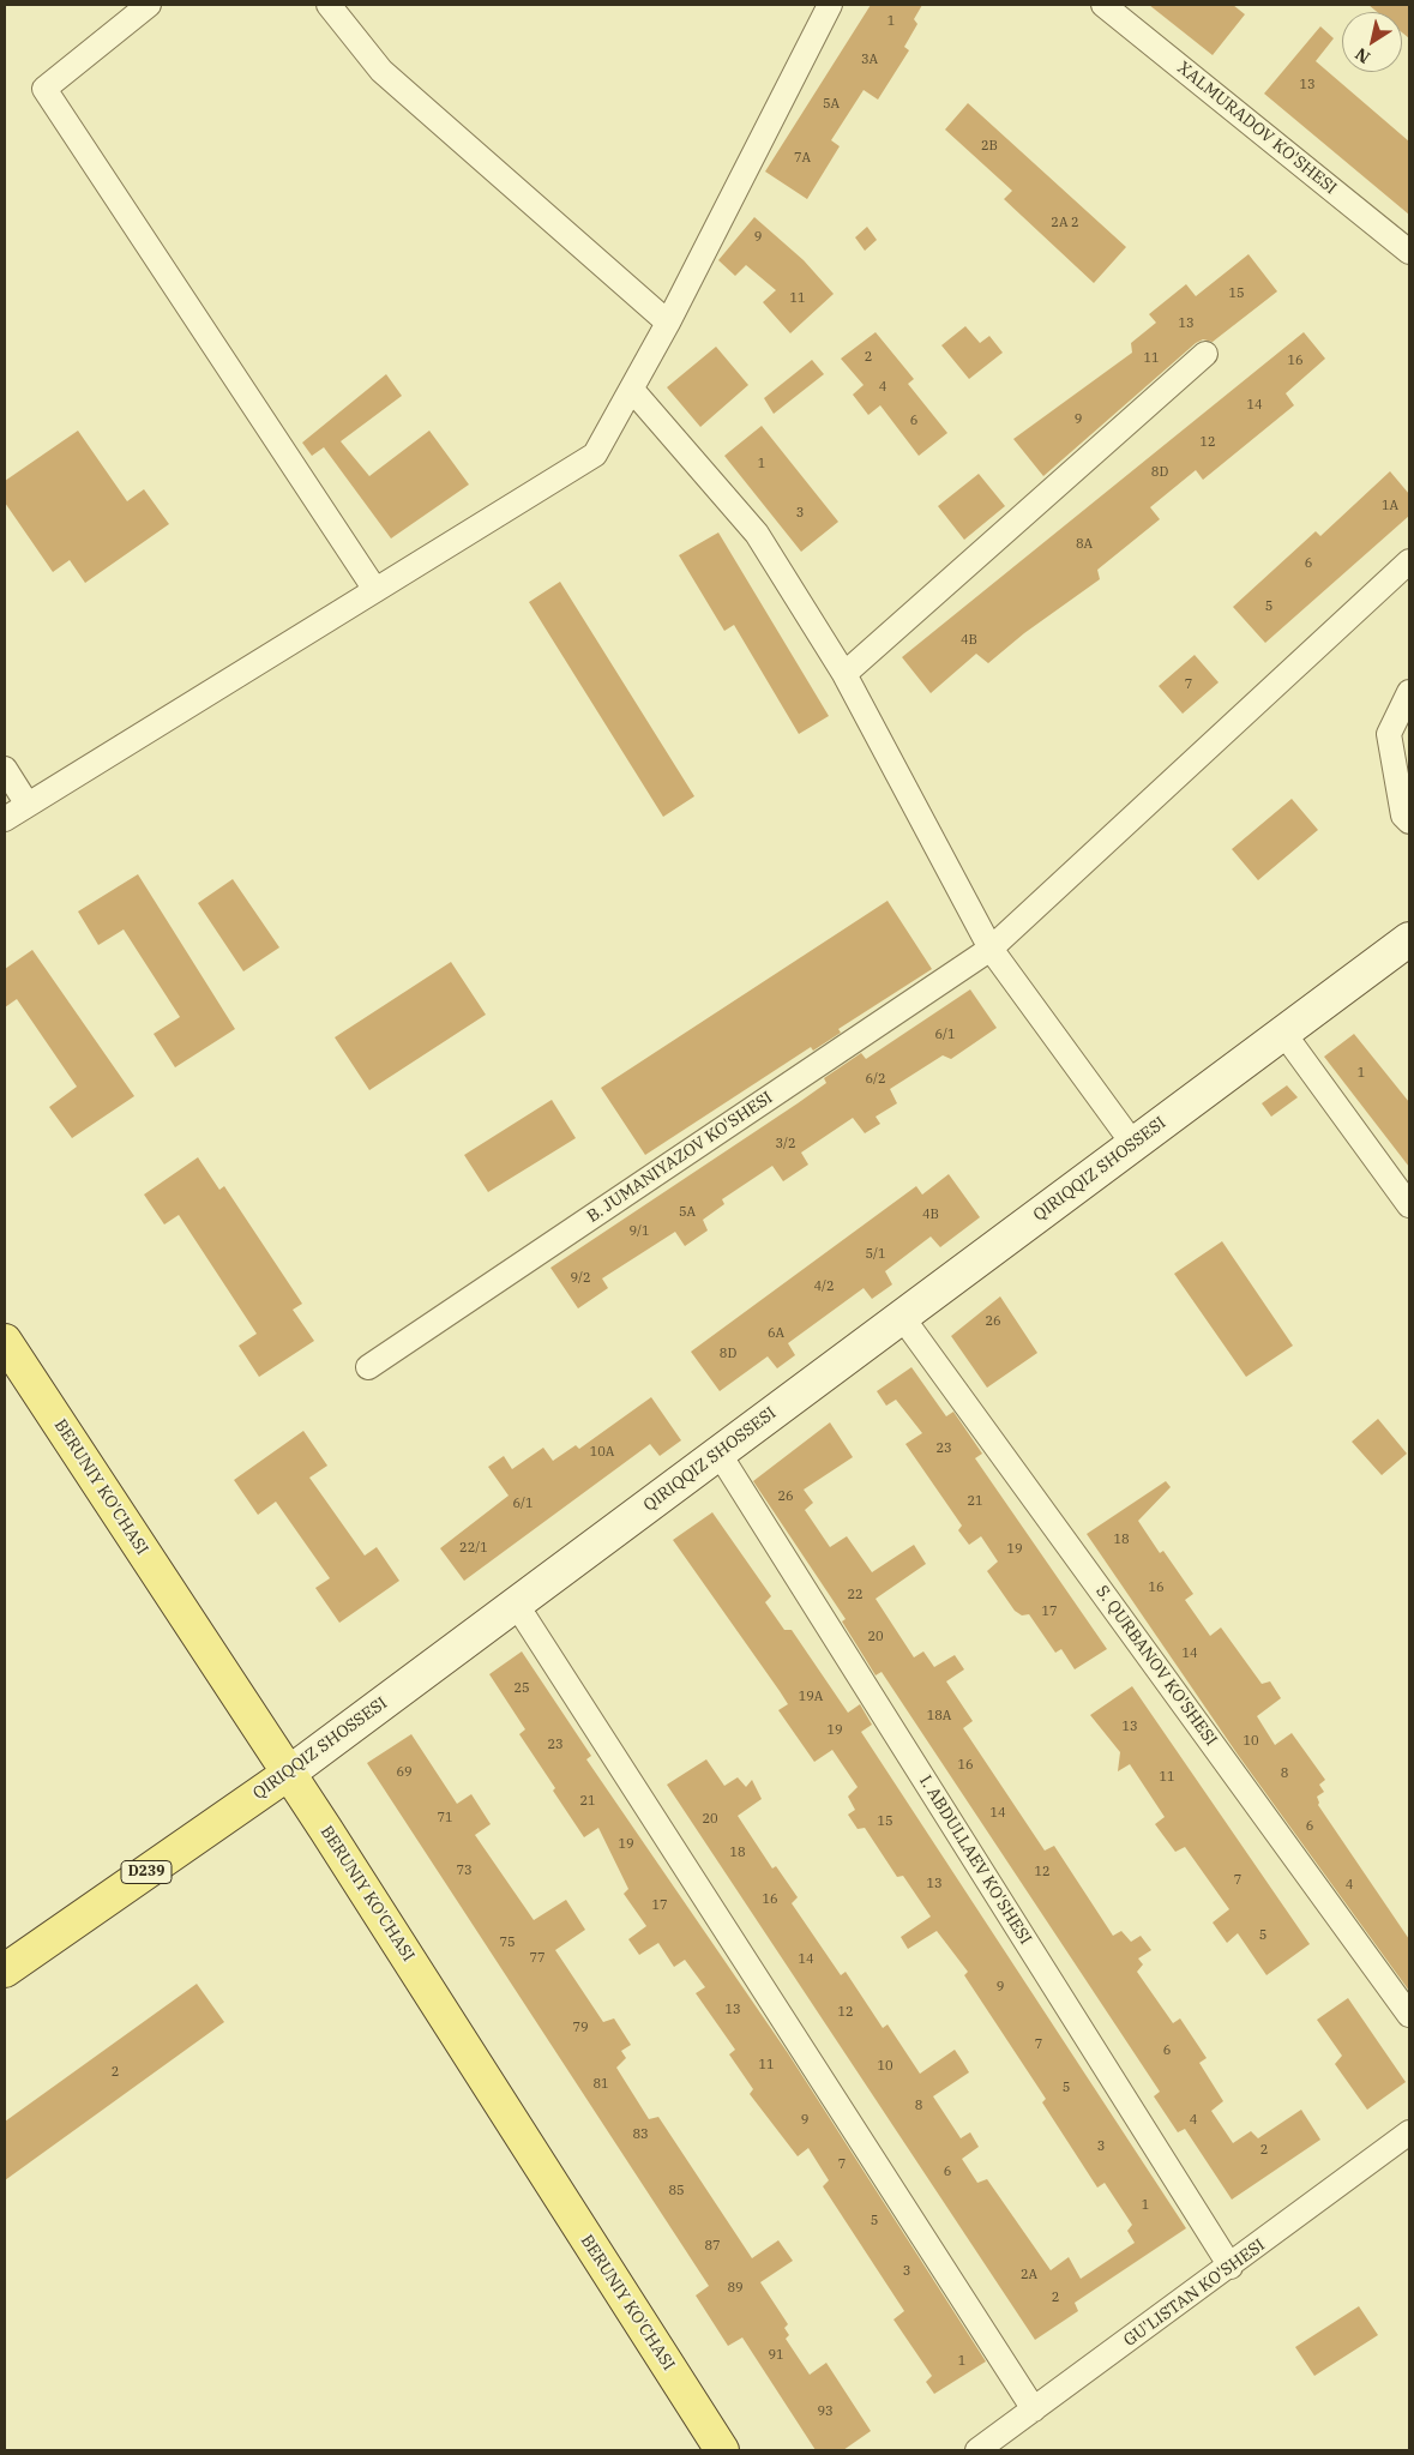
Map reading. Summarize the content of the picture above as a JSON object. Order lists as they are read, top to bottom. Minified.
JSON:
{"streets":{"main road":["QIRIQQIZ SHOSSESI","BERUNIY KO'CHASI","D239"],"street":["XALMURADOV KO'SHESI","B. JUMANIYAZOV KO'SHESI","S. QURBANOV KO'SHESI","I. ABDULLAEV KO'SHESI","GU'LISTAN KO'SHESI"]},"crossings":[["QIRIQQIZ SHOSSESI","BERUNIY KO'CHASI"],["QIRIQQIZ SHOSSESI","S. QURBANOV KO'SHESI"],["QIRIQQIZ SHOSSESI","I. ABDULLAEV KO'SHESI"],["I. ABDULLAEV KO'SHESI","GU'LISTAN KO'SHESI"]],"house_numbers":["1","3A","13","5A","2B","7A","2A 2","9","15","11","13","2","11","16","4","14","9","6","12","1","8D","1A","3","8A","6","5","4B","7","6/1","1","6/2","3/2","5A","4B","9/1","5/1","9/2","4/2","26","6A","8D","23","10A","26","21","6/1","18","22/1","19","16","22","17","20","14","25","19A","18A","13","19","10","23","16","69","8","11","21","14","71","20","15","6","19","18","73","12","7","13","4","16","17","5","75","77","14","9","13","12","79","7","6","11","10","2","81","5","8","9","4","83","3","2","7","6","85","1","5","87","3","2A","89","2","91","1","93"],"north":"bottom left"}
